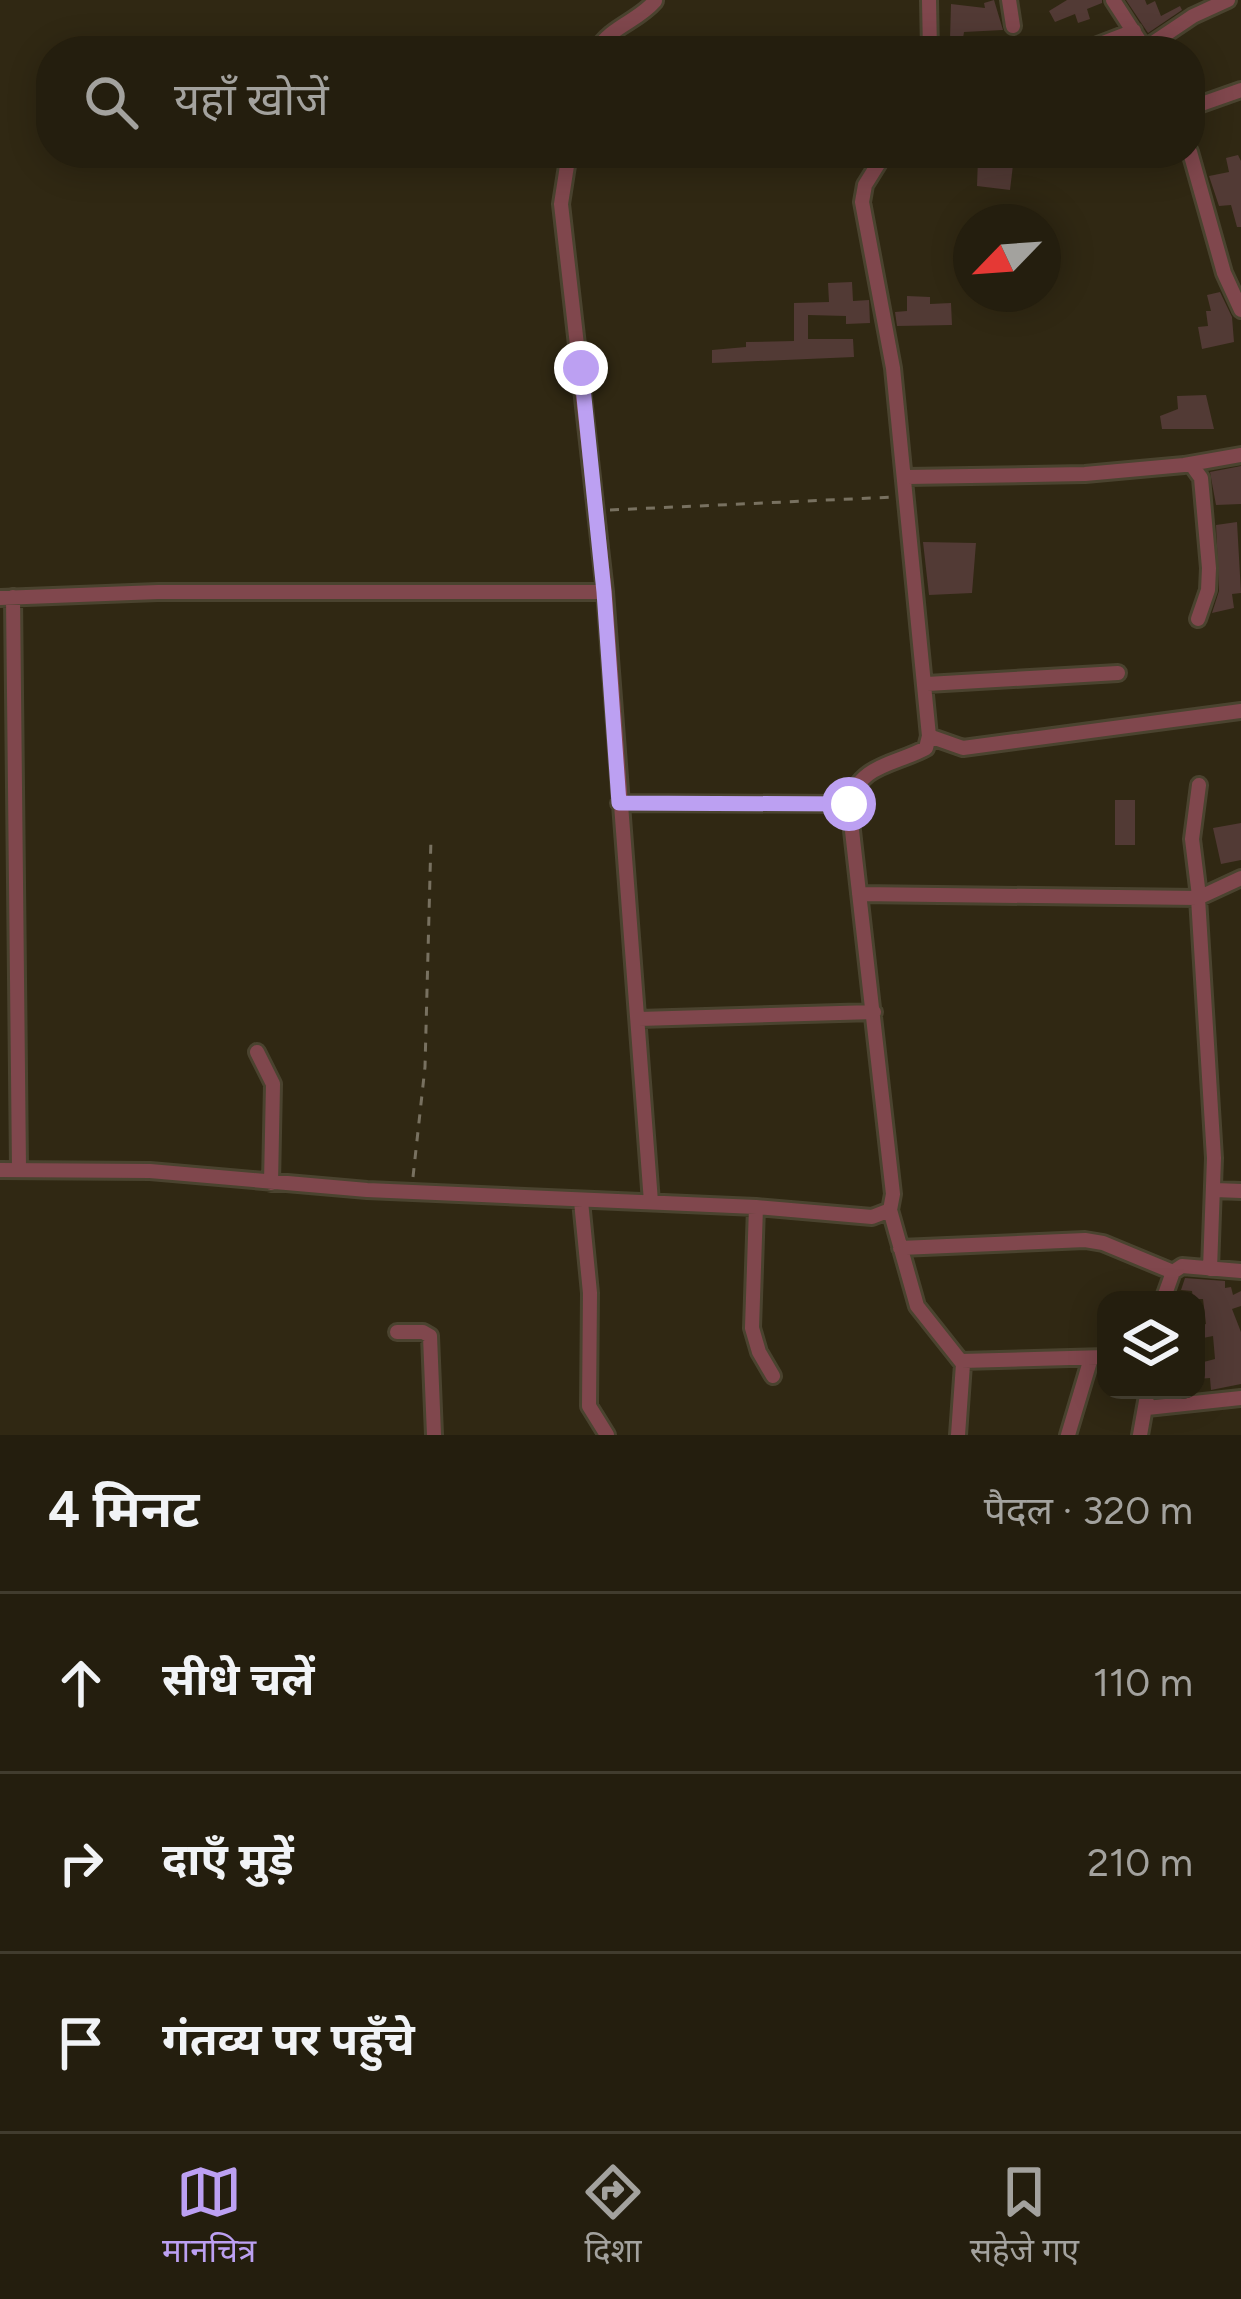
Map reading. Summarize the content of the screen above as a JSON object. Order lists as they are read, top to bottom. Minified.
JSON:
{"north":"bottom left","page":{"search":"यहाँ खोजें","heading":["4 मिनट","पैदल · 320 m"],"list":[["सीधे चलें","110 m"],["दाएँ मुड़ें","210 m"],"गंतव्य पर पहुँचे"],"nav":["मानचित्र","दिशा","सहेजे गए"]}}
